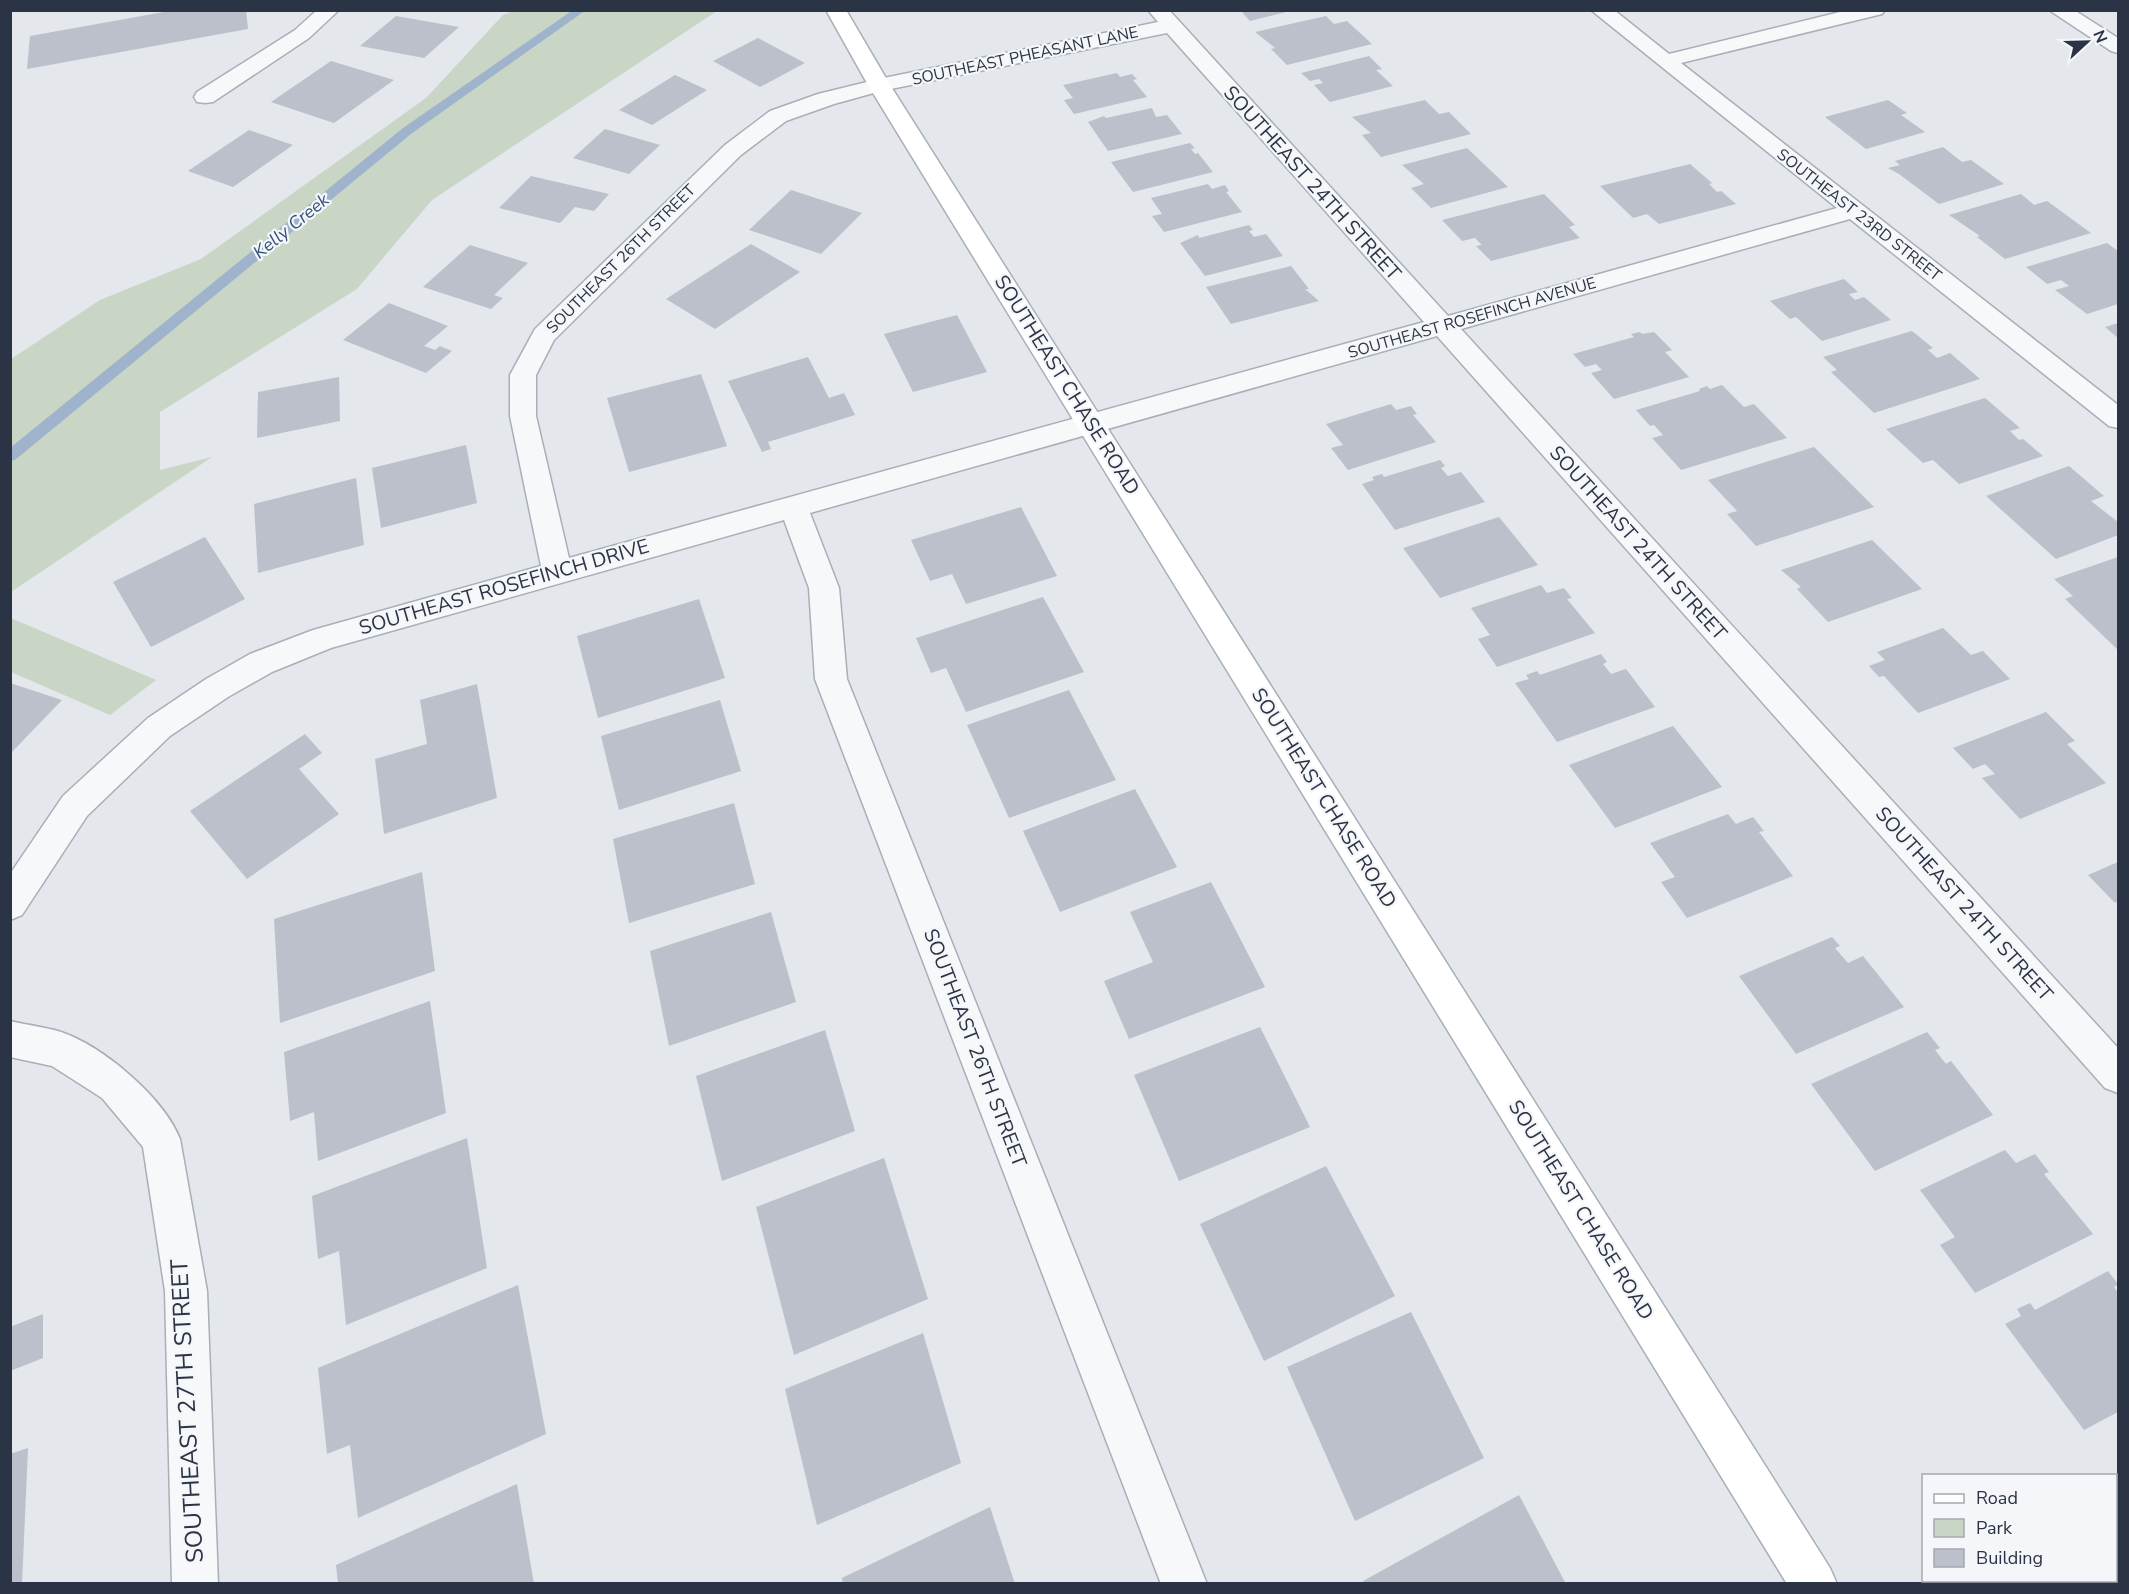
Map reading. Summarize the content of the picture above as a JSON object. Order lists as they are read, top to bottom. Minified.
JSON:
{"streets":{"street":["SOUTHEAST PHEASANT LANE","SOUTHEAST 24TH STREET","SOUTHEAST 23RD STREET","SOUTHEAST 26TH STREET","SOUTHEAST ROSEFINCH AVENUE","SOUTHEAST CHASE ROAD","SOUTHEAST ROSEFINCH DRIVE","SOUTHEAST 27TH STREET"]},"crossings":[["SOUTHEAST PHEASANT LANE","SOUTHEAST 24TH STREET"],["SOUTHEAST PHEASANT LANE","SOUTHEAST 26TH STREET"],["SOUTHEAST PHEASANT LANE","SOUTHEAST CHASE ROAD"],["SOUTHEAST 24TH STREET","SOUTHEAST ROSEFINCH AVENUE"],["SOUTHEAST 23RD STREET","SOUTHEAST ROSEFINCH AVENUE"],["SOUTHEAST 26TH STREET","SOUTHEAST CHASE ROAD"],["SOUTHEAST 26TH STREET","SOUTHEAST ROSEFINCH DRIVE"],["SOUTHEAST ROSEFINCH AVENUE","SOUTHEAST CHASE ROAD"],["SOUTHEAST ROSEFINCH AVENUE","SOUTHEAST ROSEFINCH DRIVE"],["SOUTHEAST CHASE ROAD","SOUTHEAST ROSEFINCH DRIVE"]],"water":["Kelly Creek"],"legend":["Road","Park","Building"],"north":"right"}
